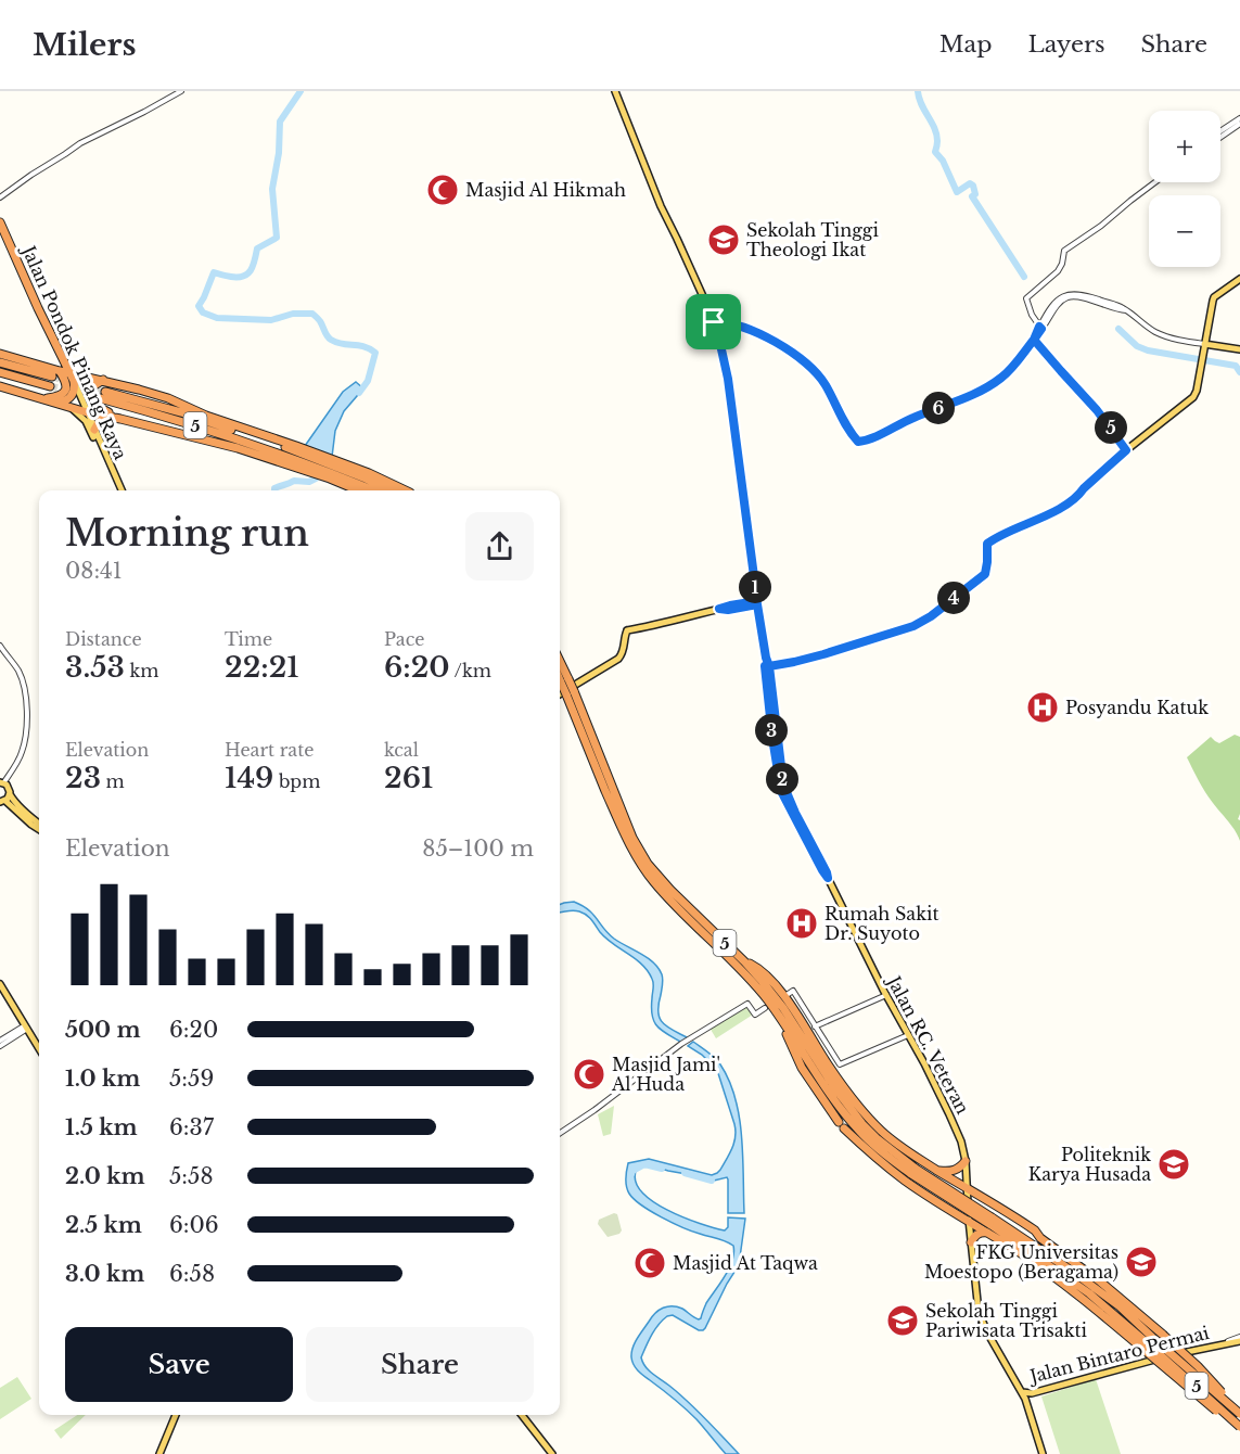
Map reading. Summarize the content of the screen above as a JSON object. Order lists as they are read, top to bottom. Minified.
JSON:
{"streets":{"highway":["Jalan Pondok Pinang Raya","5"],"main road":["Jalan RC. Veteran","Jalan Bintaro Permai"]},"crossings":[["Jalan RC. Veteran","Jalan Bintaro Permai"]],"places":{"mosque":["Masjid Al Hikmah","Masjid Jami' Al Huda","Masjid At Taqwa"],"school or university":["Sekolah Tinggi Theologi Ikat","Politeknik Karya Husada","FKG Universitas Moestopo (Beragama)","Sekolah Tinggi Pariwisata Trisakti"],"hospital":["Posyandu Katuk","Rumah Sakit Dr. Suyoto"]},"page":{"header":"Milers","nav":["Map","Layers","Share"],"map_buttons":["+","−"],"pins":["6","5","1","4","3","2"],"heading":["Morning run","08:41"],"stats":[["Distance","3.53 km"],["Time","22:21"],["Pace","6:20 /km"],["Elevation","23 m"],["Heart rate","149 bpm"],["kcal","261"]],"chart":["Elevation","85–100 m"],"list":[{"name":"500 m","note":"6:20"},{"name":"1.0 km","note":"5:59"},{"name":"1.5 km","note":"6:37"},{"name":"2.0 km","note":"5:58"},{"name":"2.5 km","note":"6:06"},{"name":"3.0 km","note":"6:58"}],"buttons":["Save","Share"]}}
